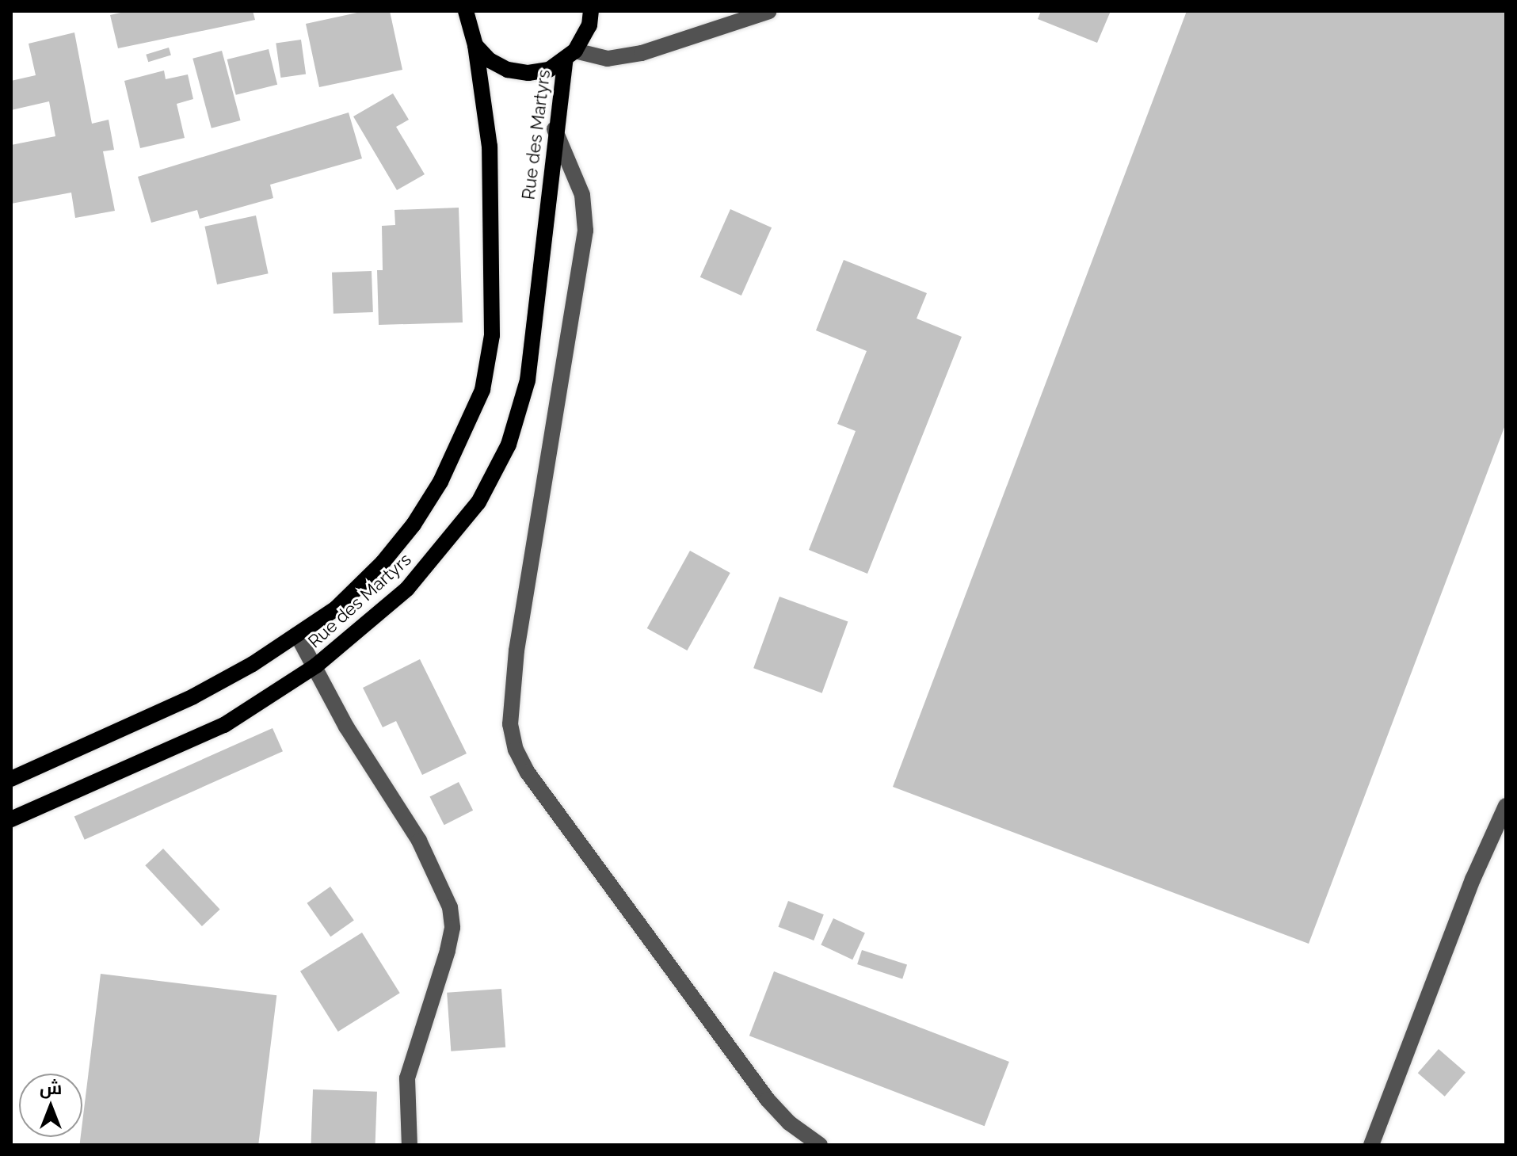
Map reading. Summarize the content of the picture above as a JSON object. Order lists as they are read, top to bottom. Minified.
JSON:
{"streets":{"main road":["Rue des Martyrs"]},"north":"top"}
